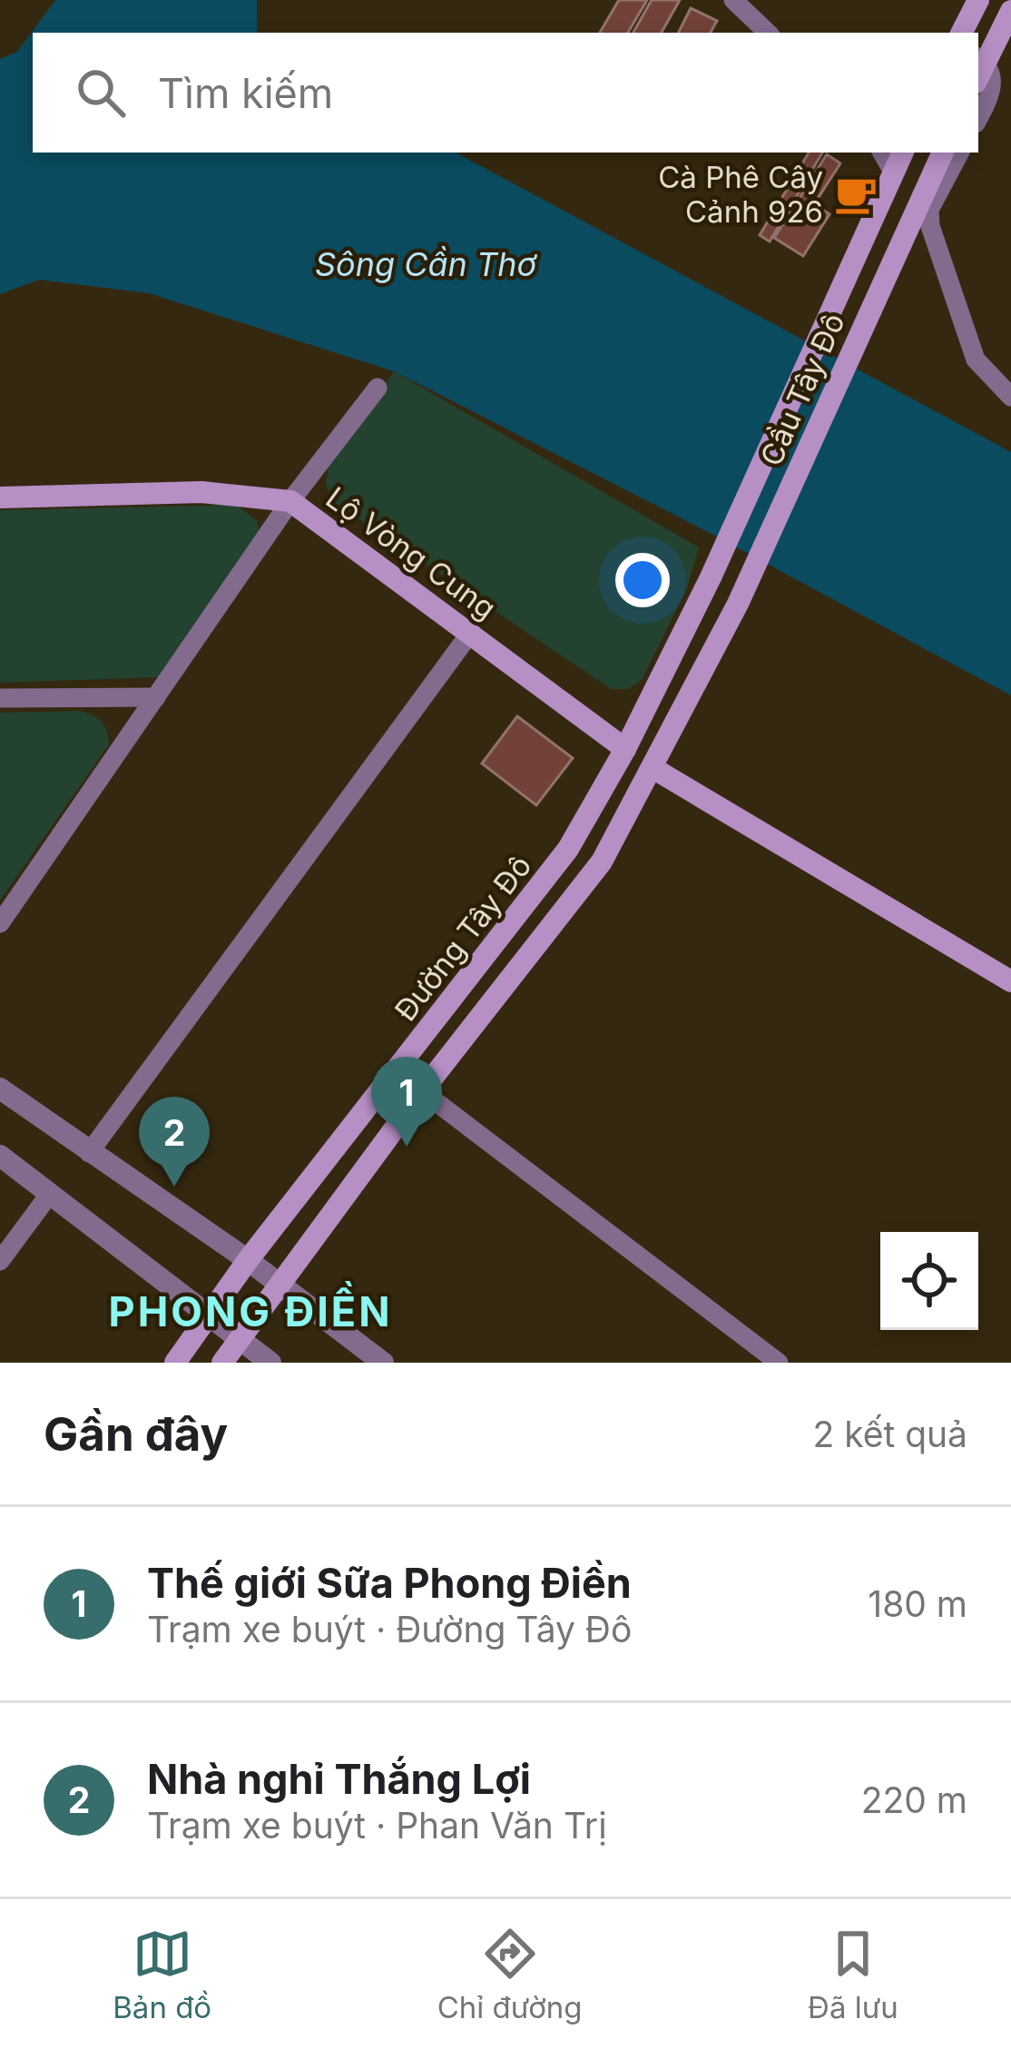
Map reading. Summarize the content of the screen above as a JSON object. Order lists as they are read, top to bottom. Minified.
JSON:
{"streets":{"main road":["Cầu Tây Đô","Lộ Vòng Cung","Đường Tây Đô"]},"crossings":[["Cầu Tây Đô","Lộ Vòng Cung"],["Cầu Tây Đô","Đường Tây Đô"],["Lộ Vòng Cung","Đường Tây Đô"]],"districts":["PHONG ĐIỀN"],"water":["Sông Cần Thơ"],"places":{"cafe":["Cà Phê Cây Cảnh 926"]},"page":{"search":"Tìm kiếm","pins":["1","2"],"heading":["Gần đây","2 kết quả"],"list":[{"mark":"1","name":"Thế giới Sữa Phong Điền","note":"Trạm xe buýt · Đường Tây Đô","value":"180 m"},{"mark":"2","name":"Nhà nghỉ Thắng Lợi","note":"Trạm xe buýt · Phan Văn Trị","value":"220 m"}],"nav":["Bản đồ","Chỉ đường","Đã lưu"]}}
